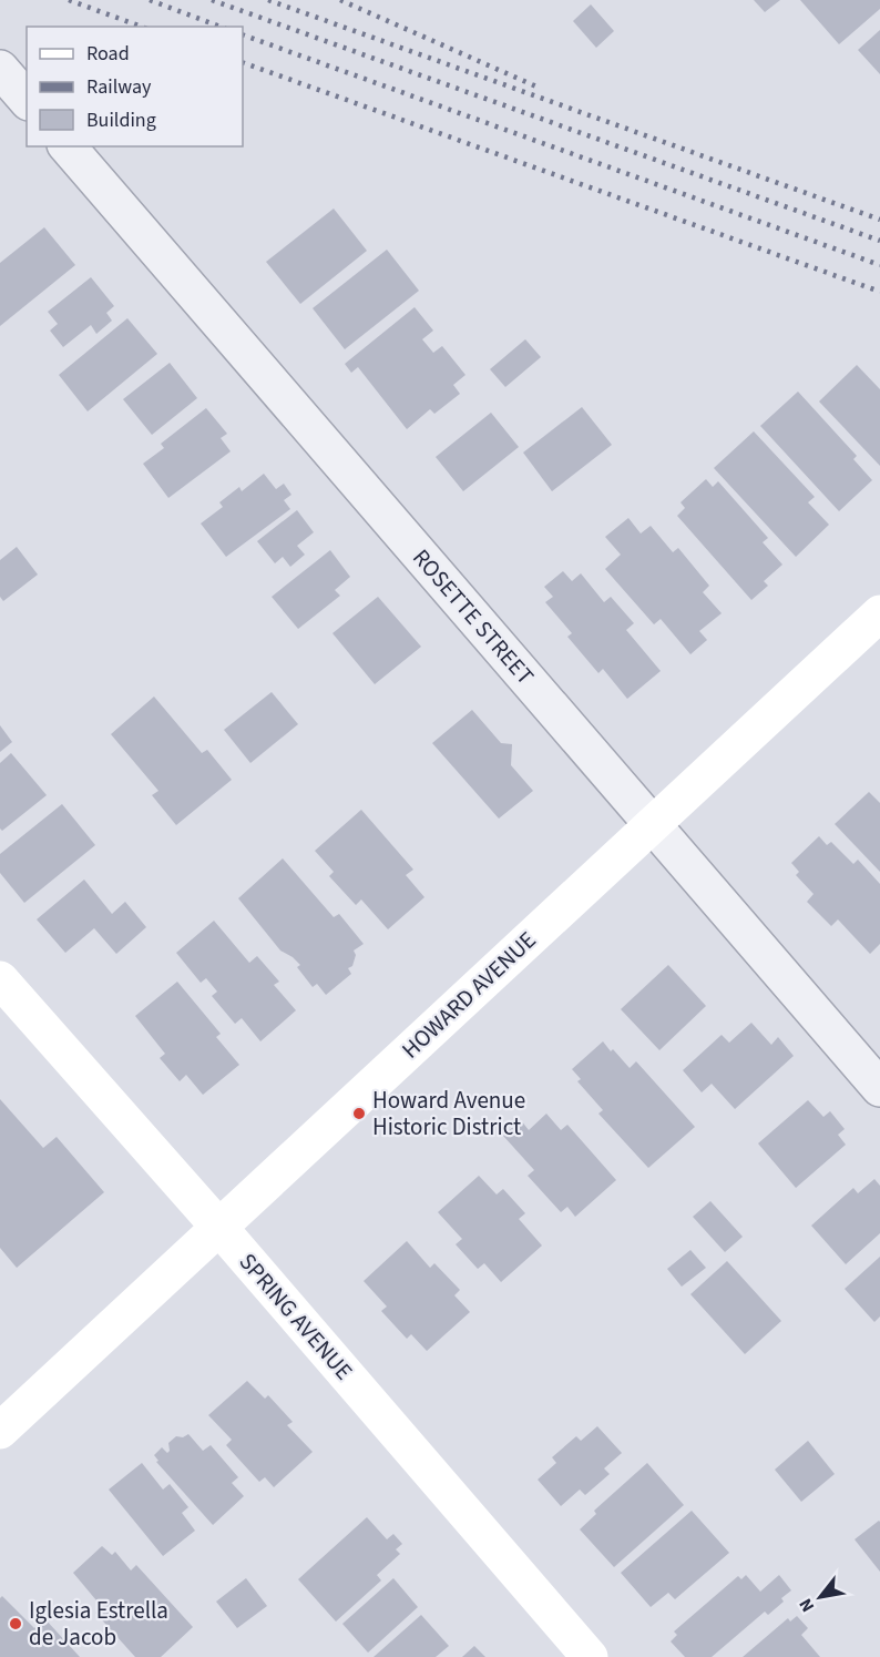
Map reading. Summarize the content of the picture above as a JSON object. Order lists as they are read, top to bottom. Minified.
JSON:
{"streets":{"main road":["HOWARD AVENUE","SPRING AVENUE"],"street":["ROSETTE STREET"]},"crossings":[["ROSETTE STREET","HOWARD AVENUE"],["HOWARD AVENUE","SPRING AVENUE"]],"places":["Howard Avenue Historic District","Iglesia Estrella de Jacob"],"legend":["Road","Railway","Building"],"north":"bottom left"}
